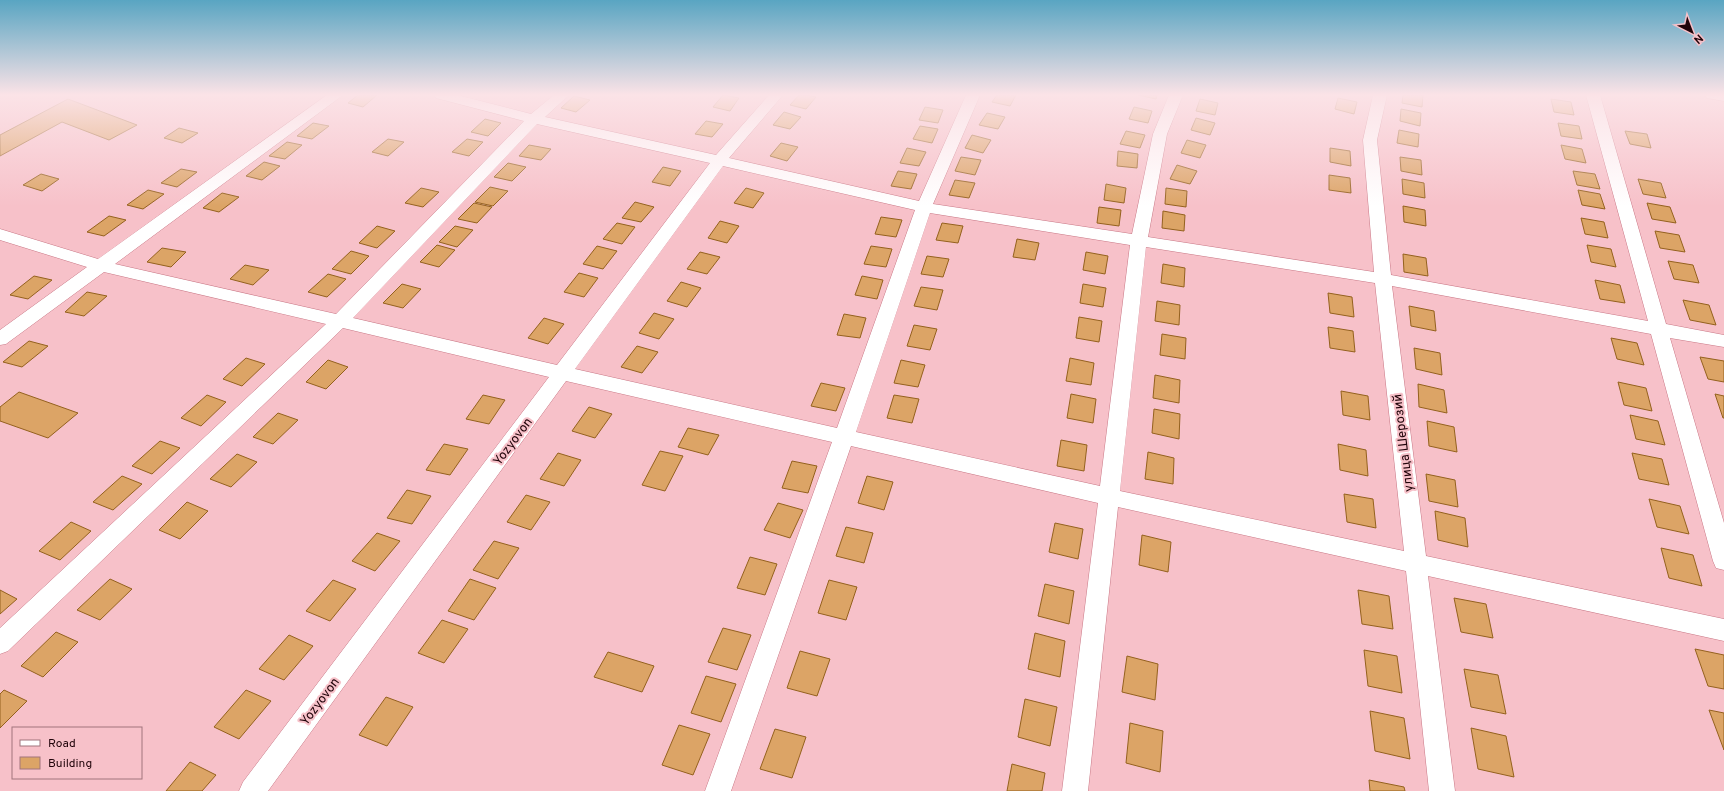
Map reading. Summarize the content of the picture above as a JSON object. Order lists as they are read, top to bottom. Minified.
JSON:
{"streets":{"street":["Yozyovon","улица Шерозий"]},"legend":["Road","Building"],"north":"bottom right"}
